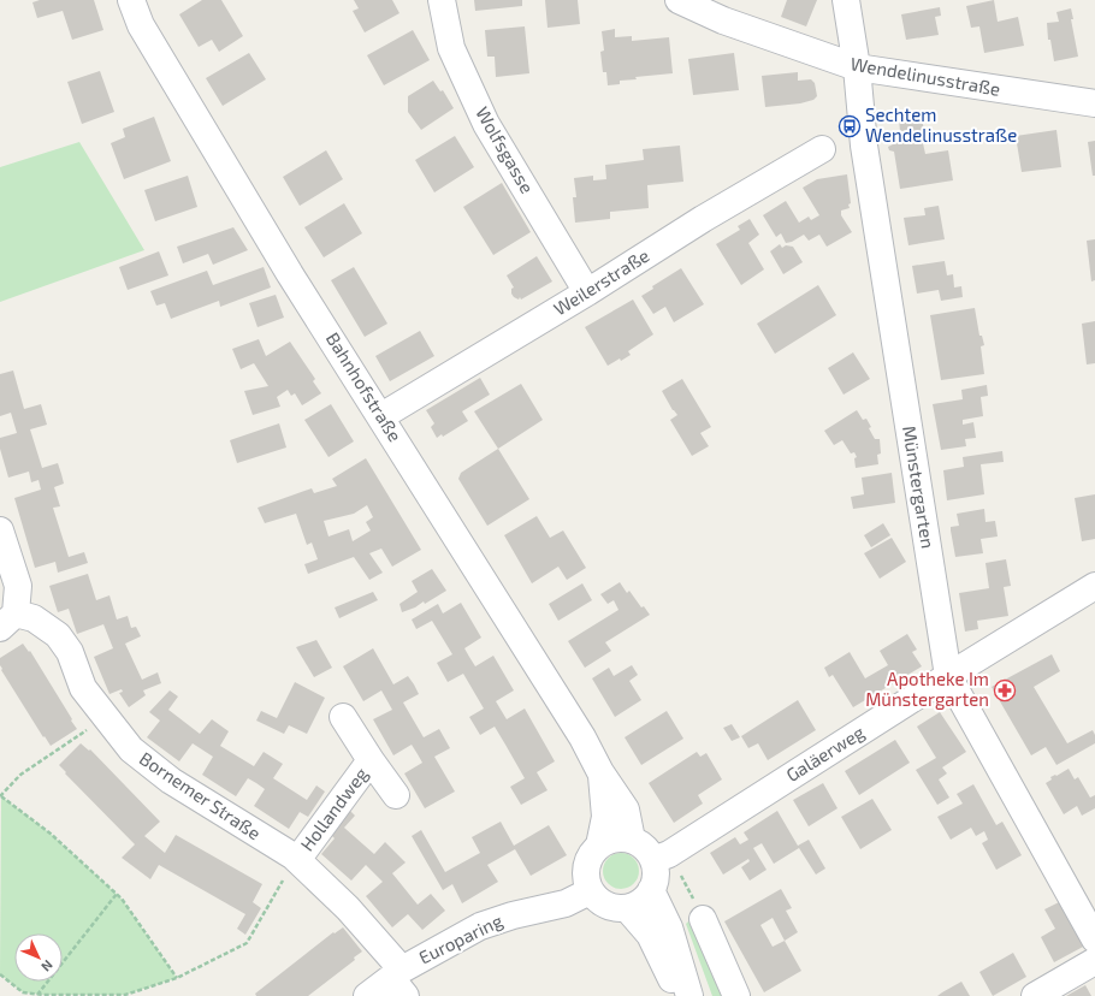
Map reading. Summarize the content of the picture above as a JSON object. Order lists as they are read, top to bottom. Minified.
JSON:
{"streets":{"street":["Wendelinusstraße","Wolfsgasse","Weilerstraße","Bahnhofstraße","Münstergarten","Galäerweg","Bornemer Straße","Hollandweg","Europaring"]},"crossings":[["Wendelinusstraße","Münstergarten"],["Wolfsgasse","Weilerstraße"],["Weilerstraße","Bahnhofstraße"],["Bahnhofstraße","Galäerweg"],["Bahnhofstraße","Europaring"],["Münstergarten","Galäerweg"],["Galäerweg","Europaring"],["Bornemer Straße","Hollandweg"],["Bornemer Straße","Europaring"]],"places":{"bus stop":["Sechtem Wendelinusstraße"],"pharmacy":["Apotheke Im Münstergarten"]},"north":"bottom right"}
